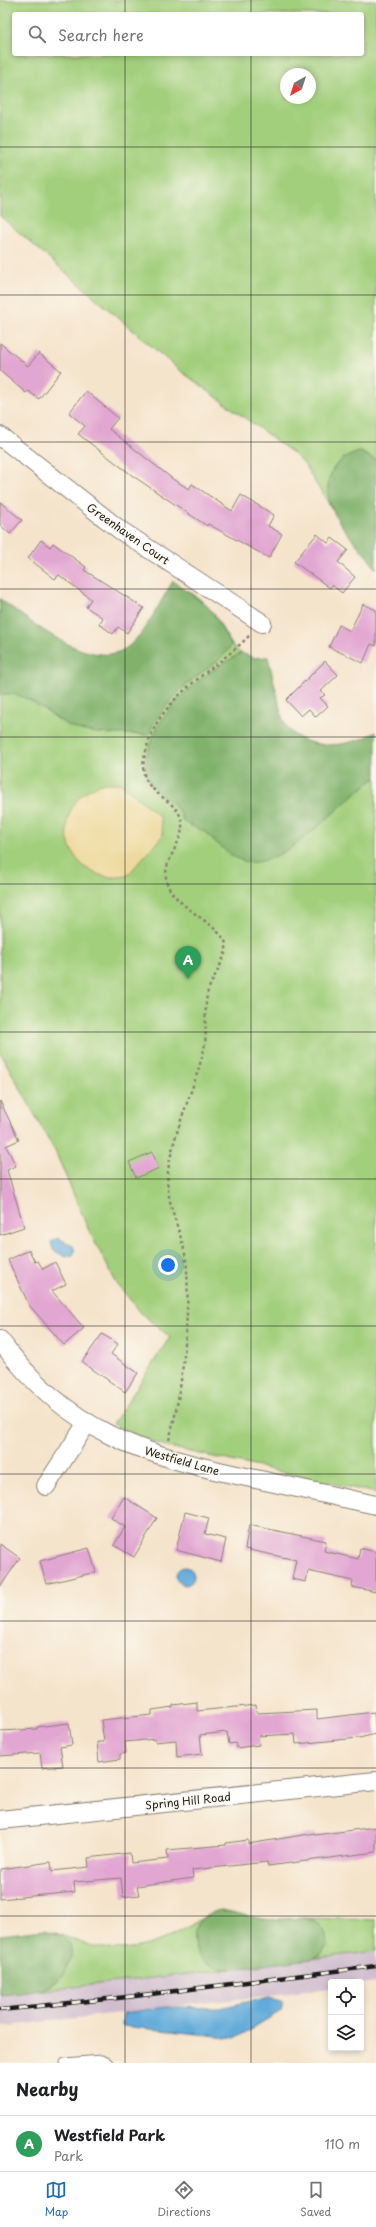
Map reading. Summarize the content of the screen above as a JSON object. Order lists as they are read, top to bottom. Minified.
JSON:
{"streets":{"street":["Greenhaven Court","Westfield Lane","Spring Hill Road"]},"north":"bottom left","page":{"search":"Search here","pins":"A","heading":"Nearby","list":[{"mark":"A","name":"Westfield Park","note":"Park","value":"110 m"}],"nav":["Map","Directions","Saved"]}}
